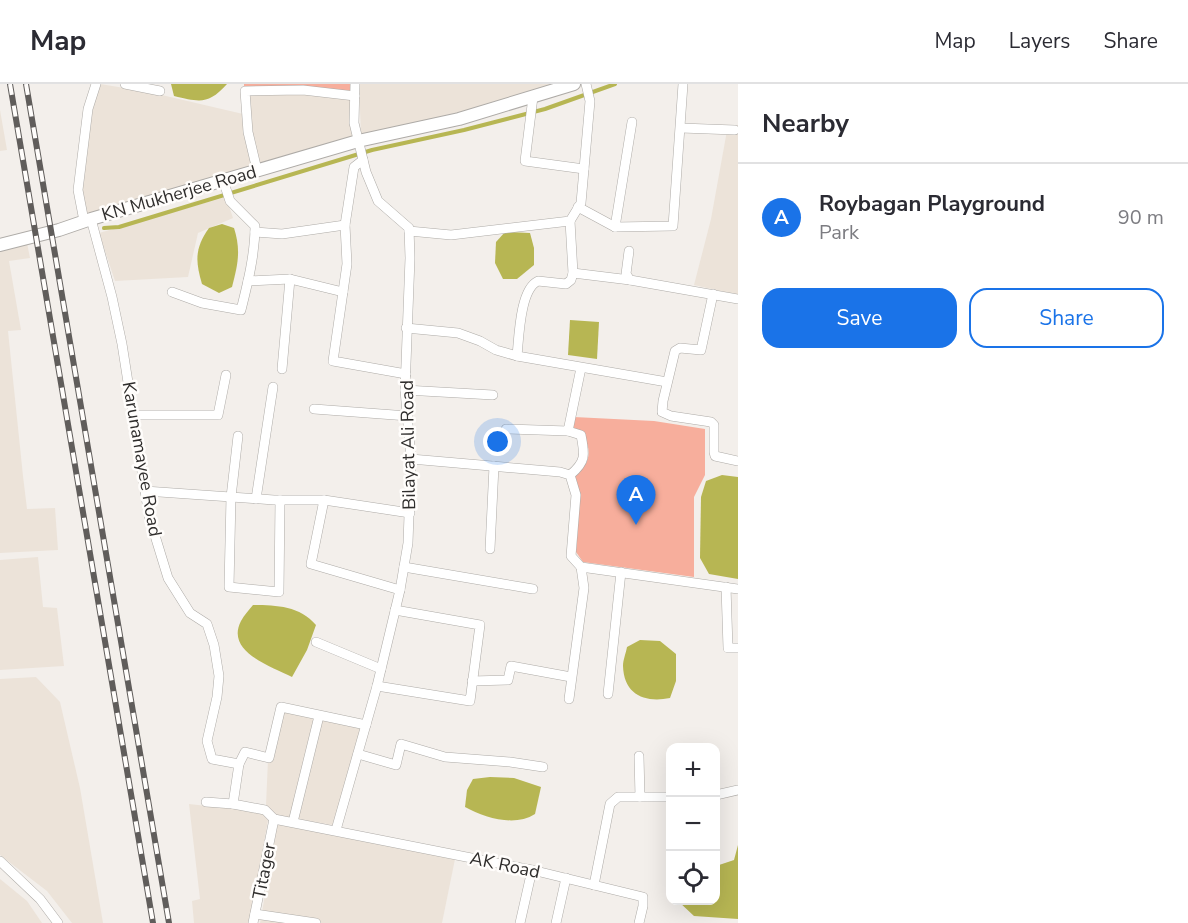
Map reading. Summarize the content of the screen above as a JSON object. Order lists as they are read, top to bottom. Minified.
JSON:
{"streets":{"street":["KN Mukherjee Road","Bilayat Ali Road","Karunamayee Road","AK Road","Titager"]},"crossings":[["KN Mukherjee Road","Karunamayee Road"],["Bilayat Ali Road","AK Road"],["AK Road","Titager"]],"page":{"header":"Map","nav":["Map","Layers","Share"],"heading":"Nearby","list":[{"mark":"A","name":"Roybagan Playground","note":"Park","value":"90 m"}],"buttons":["Save","Share"],"pins":"A","map_buttons":["+","−"]}}
